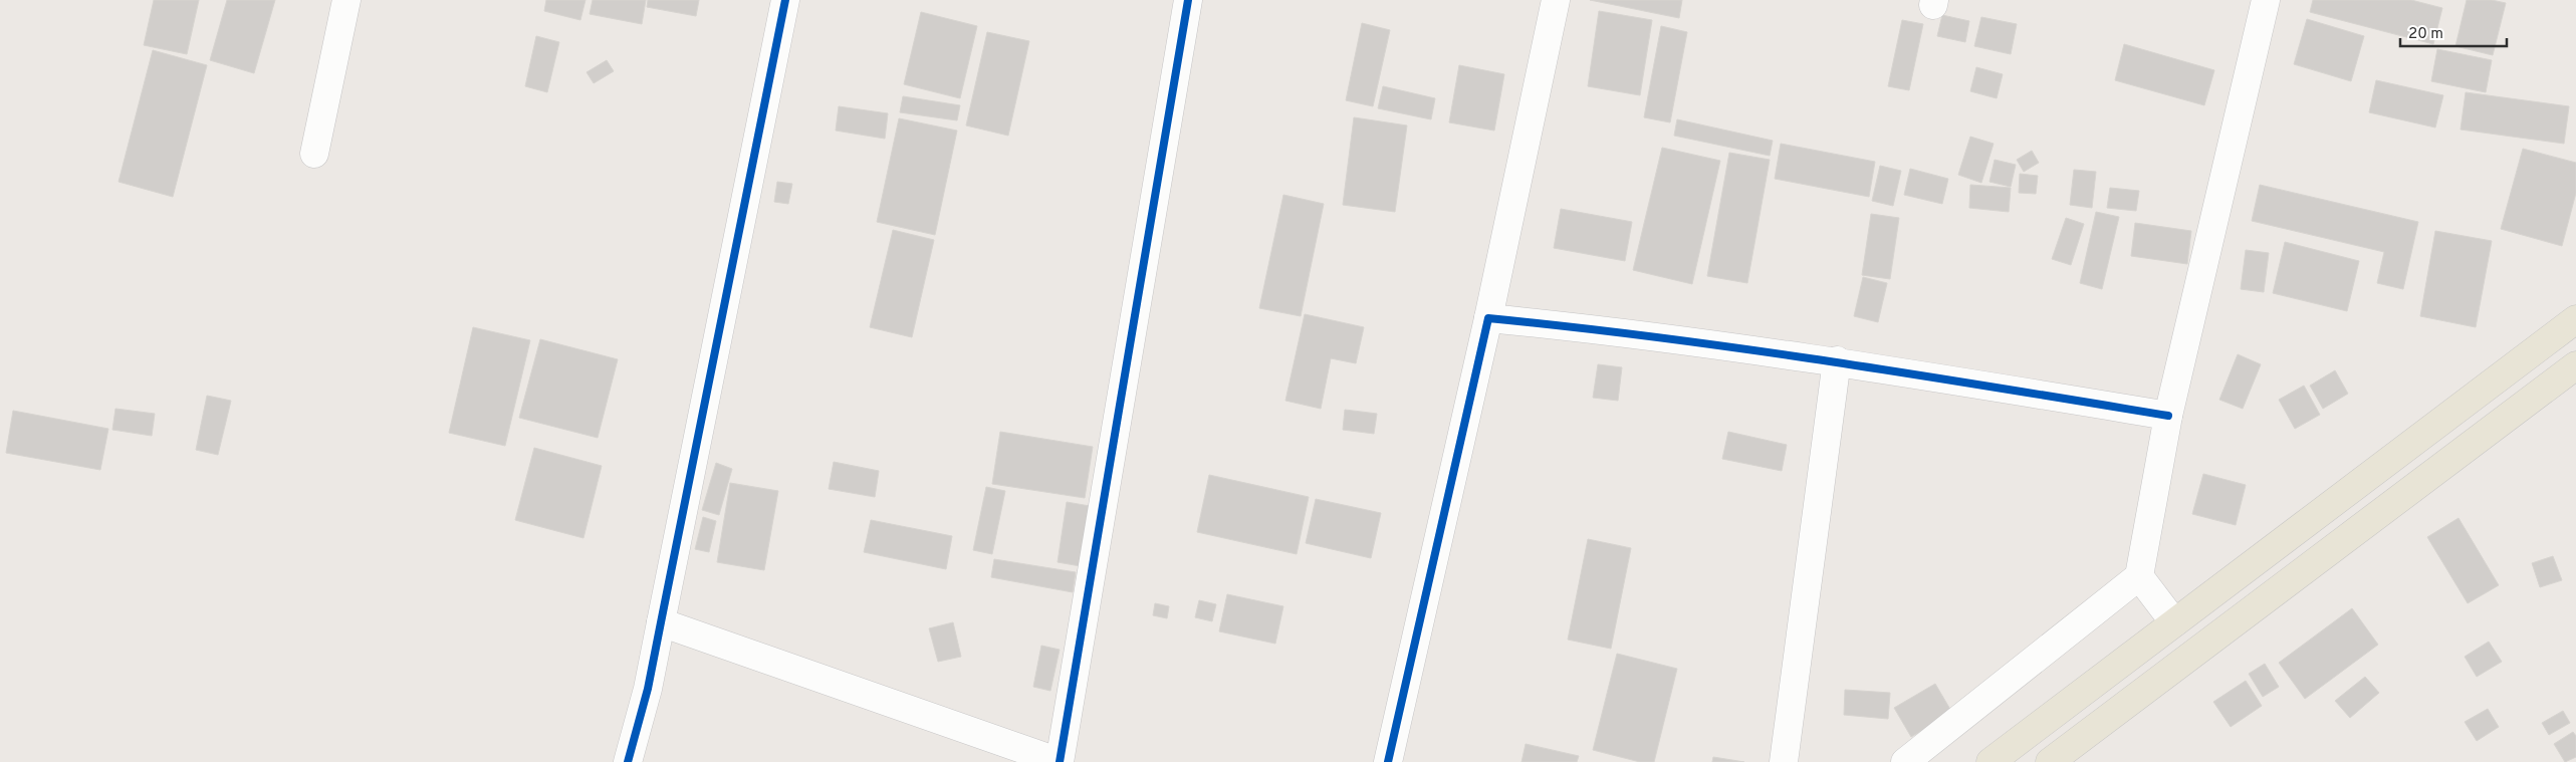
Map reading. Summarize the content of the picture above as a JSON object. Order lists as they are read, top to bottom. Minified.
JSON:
{"scale_bar":"20 m"}
